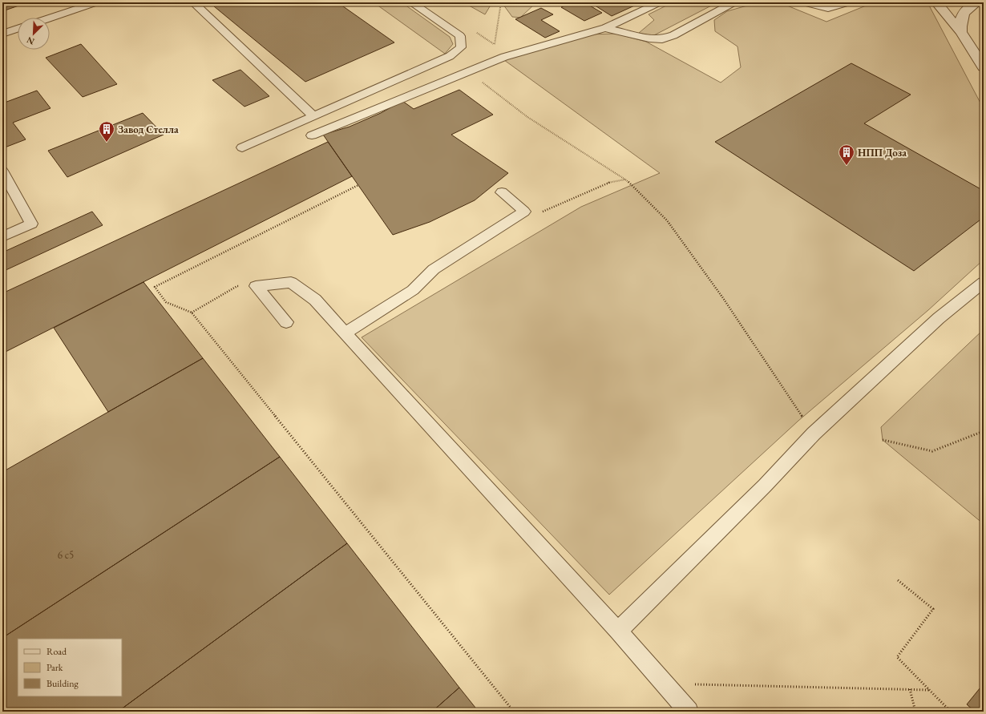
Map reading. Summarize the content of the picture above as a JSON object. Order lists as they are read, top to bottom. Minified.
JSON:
{"places":{"building":["Завод Стелла","НПП Доза"]},"house_numbers":["6 с5"],"legend":["Road","Park","Building"],"north":"bottom left"}
